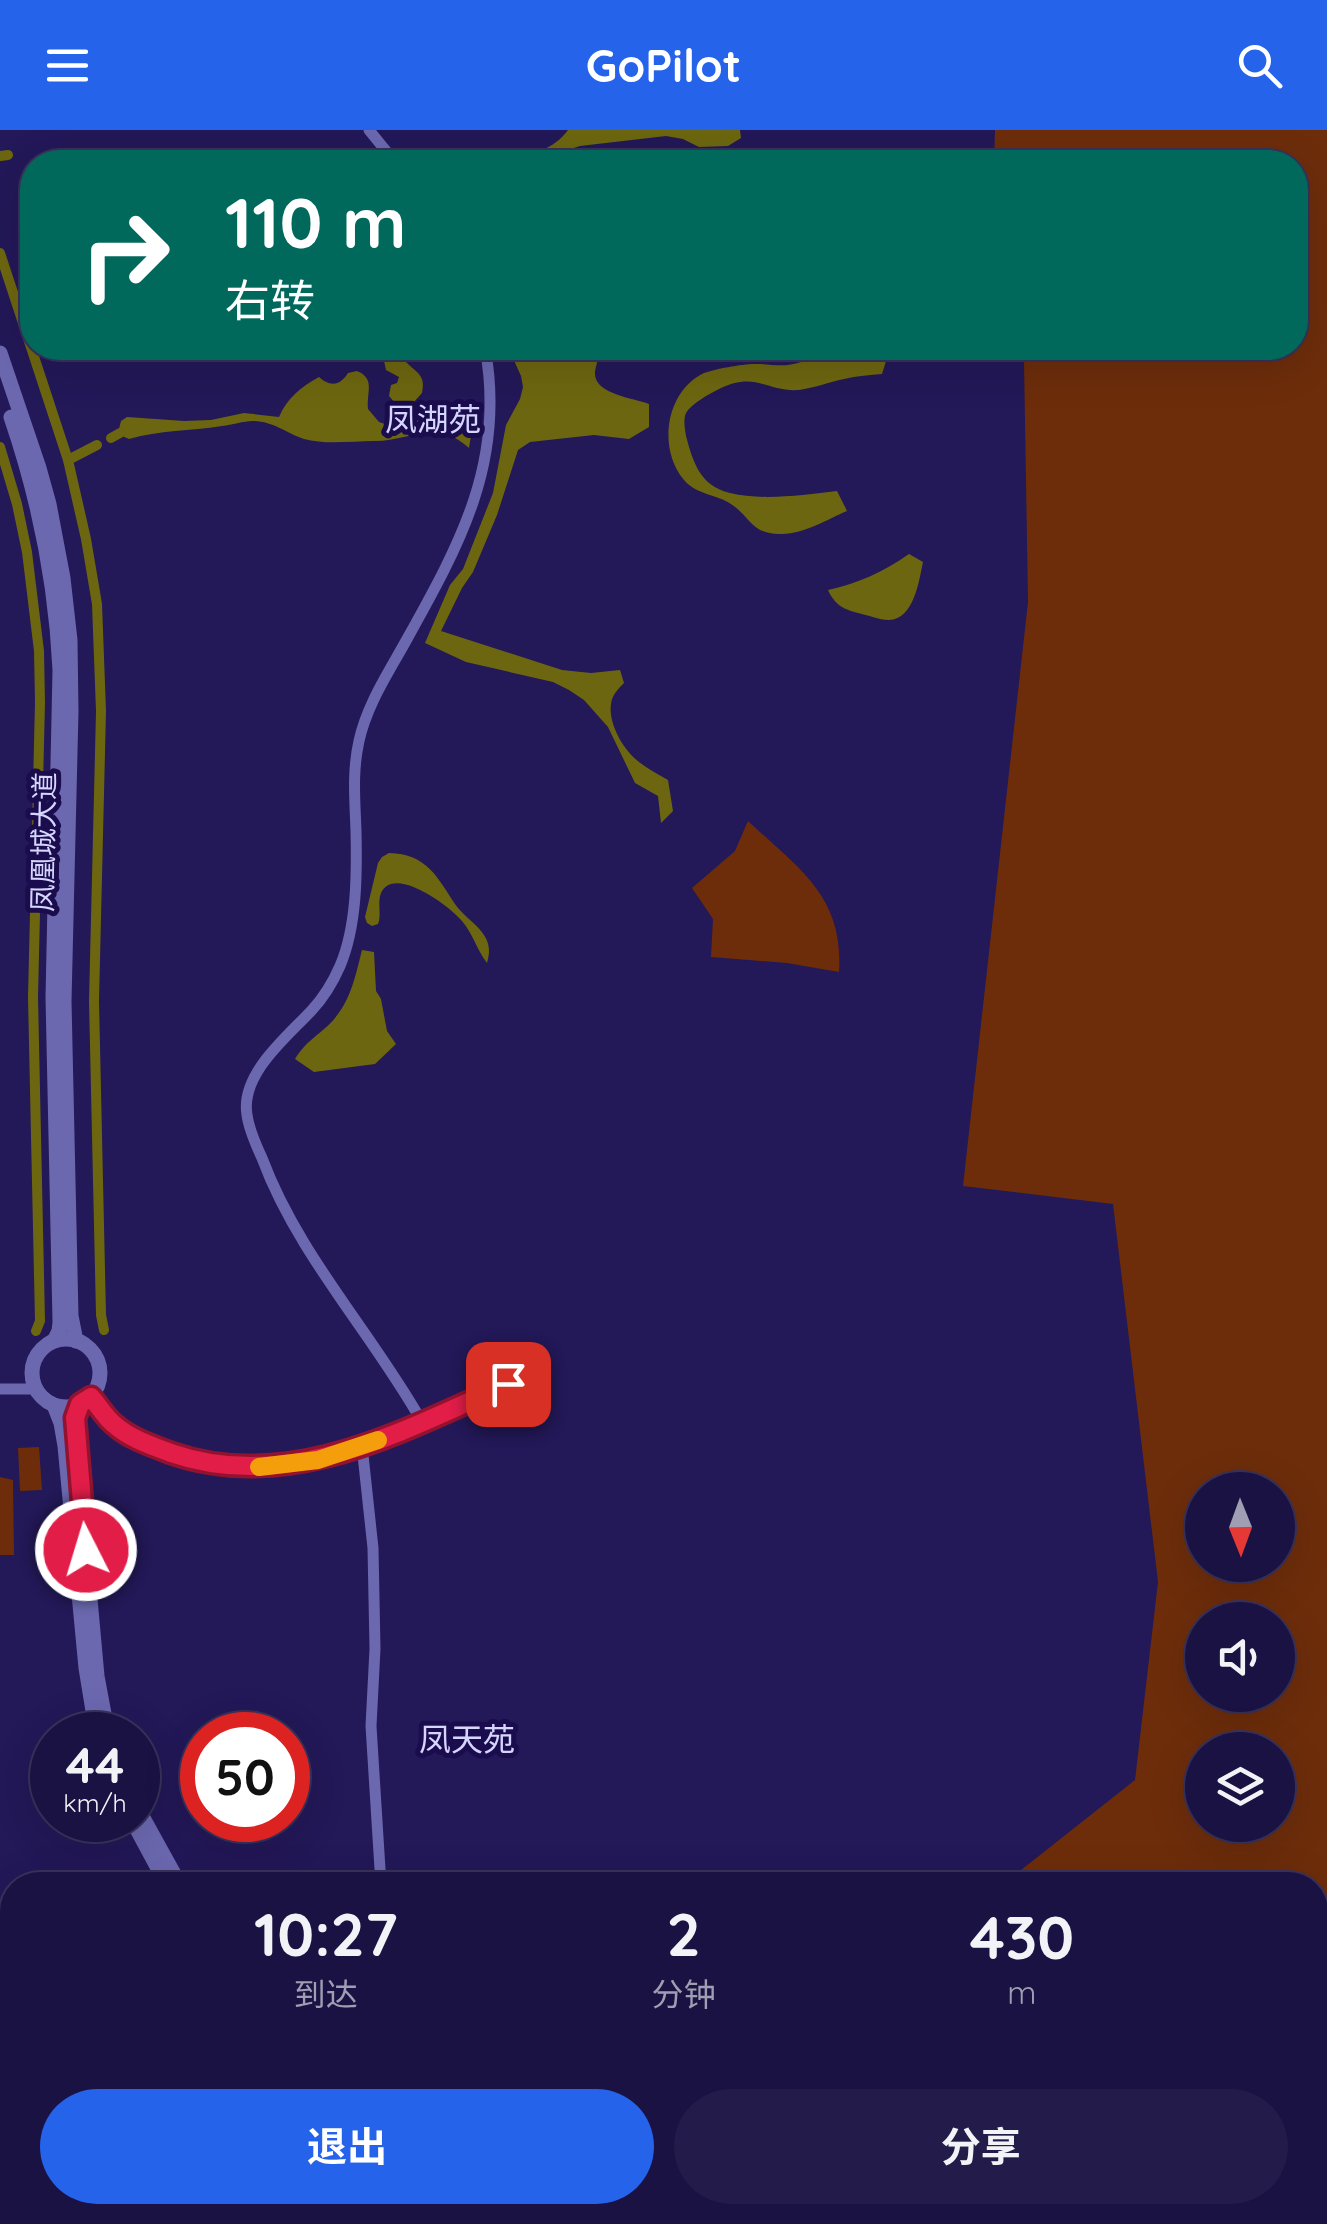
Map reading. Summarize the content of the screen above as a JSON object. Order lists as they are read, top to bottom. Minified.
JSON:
{"streets":{"main road":["凤凰城大道"]},"districts":["凤湖苑","凤天苑"],"north":"bottom","page":{"header":"GoPilot","turn":["110 m","右转"],"speed":"44 km/h","limit":"50","eta":["10:27","到达","2","分钟","430","m"],"buttons":["退出","分享"]}}
